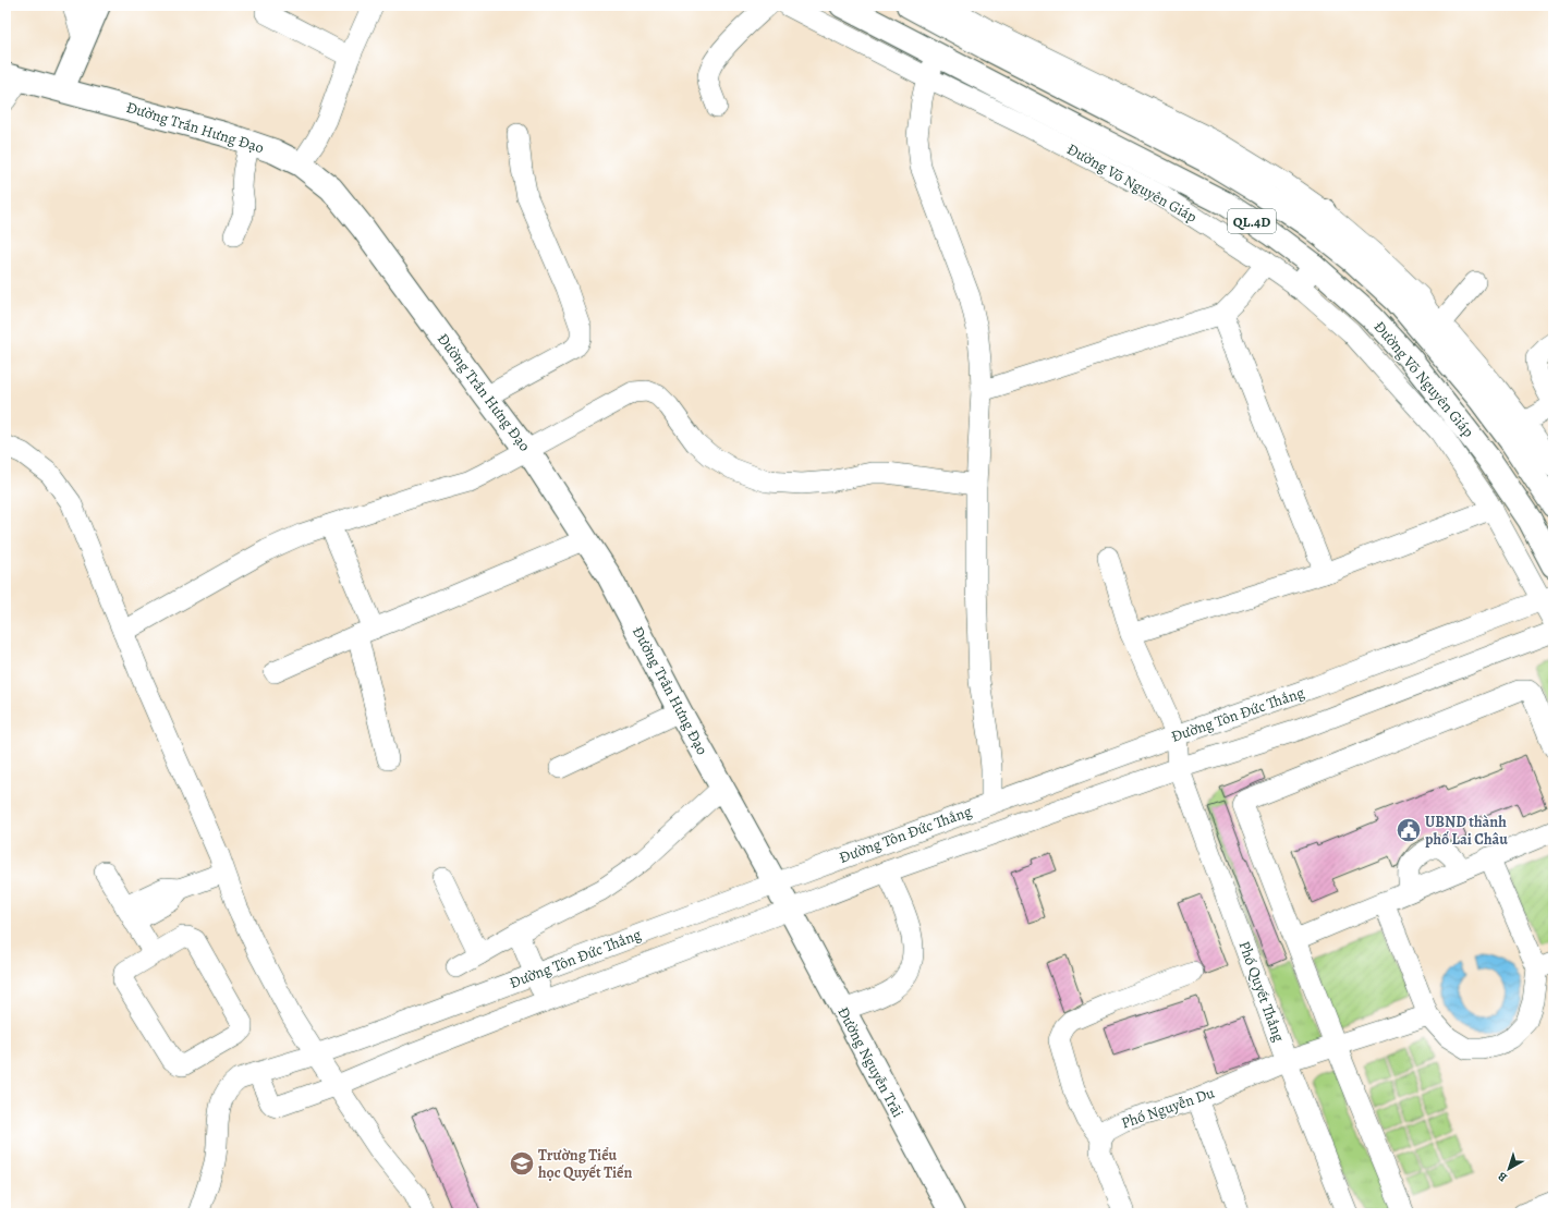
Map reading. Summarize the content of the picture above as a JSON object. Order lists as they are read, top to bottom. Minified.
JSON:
{"streets":{"main road":["Đường Trần Hưng Đạo","Đường Võ Nguyên Giáp","QL.4D","Đường Nguyễn Trãi"],"street":["Đường Tôn Đức Thắng","Phố Quyết Thắng","Phố Nguyễn Du"]},"crossings":[["Đường Trần Hưng Đạo","Đường Tôn Đức Thắng"],["Đường Trần Hưng Đạo","Đường Nguyễn Trãi"],["Đường Võ Nguyên Giáp","Đường Tôn Đức Thắng"],["Đường Tôn Đức Thắng","Phố Quyết Thắng"],["Đường Tôn Đức Thắng","Đường Nguyễn Trãi"],["Phố Quyết Thắng","Phố Nguyễn Du"]],"places":{"public building":["UBND thành phố Lai Châu"],"school or university":["Trường Tiểu học Quyết Tiến"]},"north":"bottom left"}
